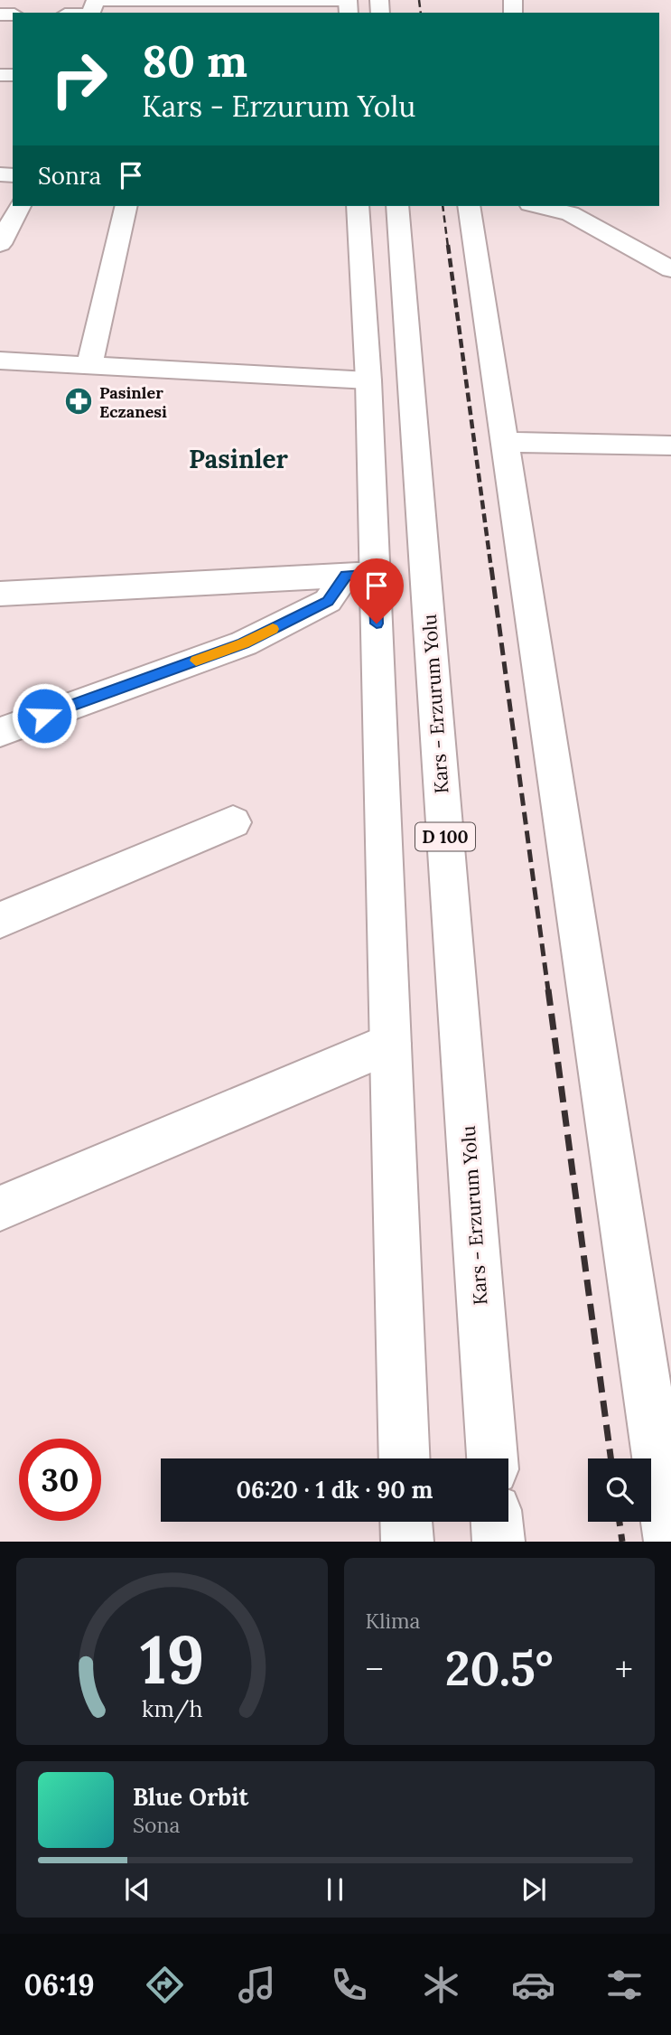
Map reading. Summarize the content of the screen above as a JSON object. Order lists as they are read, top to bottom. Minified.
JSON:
{"streets":{"main road":["Kars - Erzurum Yolu","D 100"]},"districts":["Pasinler"],"places":{"pharmacy":["Pasinler Eczanesi"]},"page":{"turn":["80 m","Kars - Erzurum Yolu"],"then":"Sonra","limit":"30","trip":"06:20 · 1 dk · 90 m","tile":"Klima","heat":["−","20.5°","+"],"song":["Blue Orbit","Sona"],"tabs":"06:19","gauge":["19","km/h"]}}
